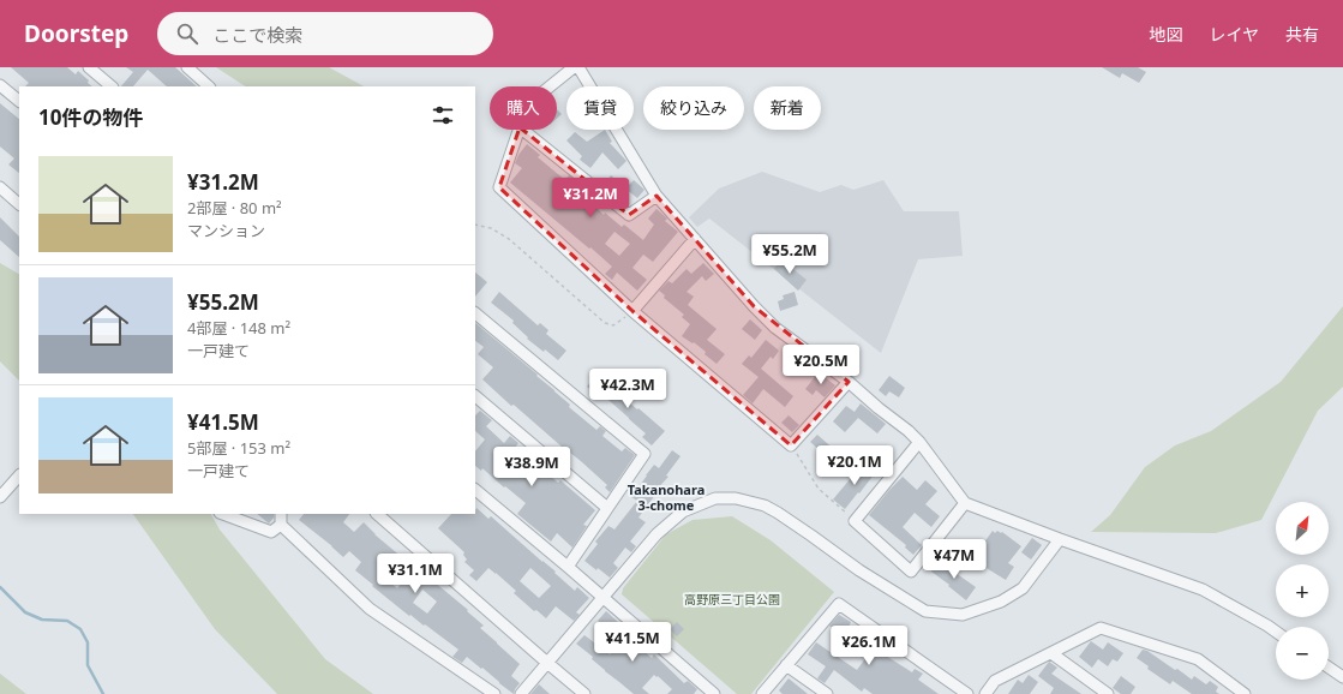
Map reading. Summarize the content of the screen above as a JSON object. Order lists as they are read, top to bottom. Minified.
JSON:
{"districts":["Takanohara 3-chome"],"parks":["高野原三丁目公園"],"north":"top right","page":{"header":"Doorstep","search":"ここで検索","nav":["地図","レイヤ","共有"],"chip":["購入","賃貸","絞り込み","新着"],"heading":"10件の物件","list":[{"name":"¥31.2M","note":"2部屋 · 80 m² · マンション"},{"name":"¥55.2M","note":"4部屋 · 148 m² · 一戸建て"},{"name":"¥41.5M","note":"5部屋 · 153 m² · 一戸建て"}],"price":["¥31.2M","¥55.2M","¥20.5M","¥42.3M","¥20.1M","¥38.9M","¥47M","¥31.1M","¥41.5M","¥26.1M"],"map_buttons":["+","−"]}}
